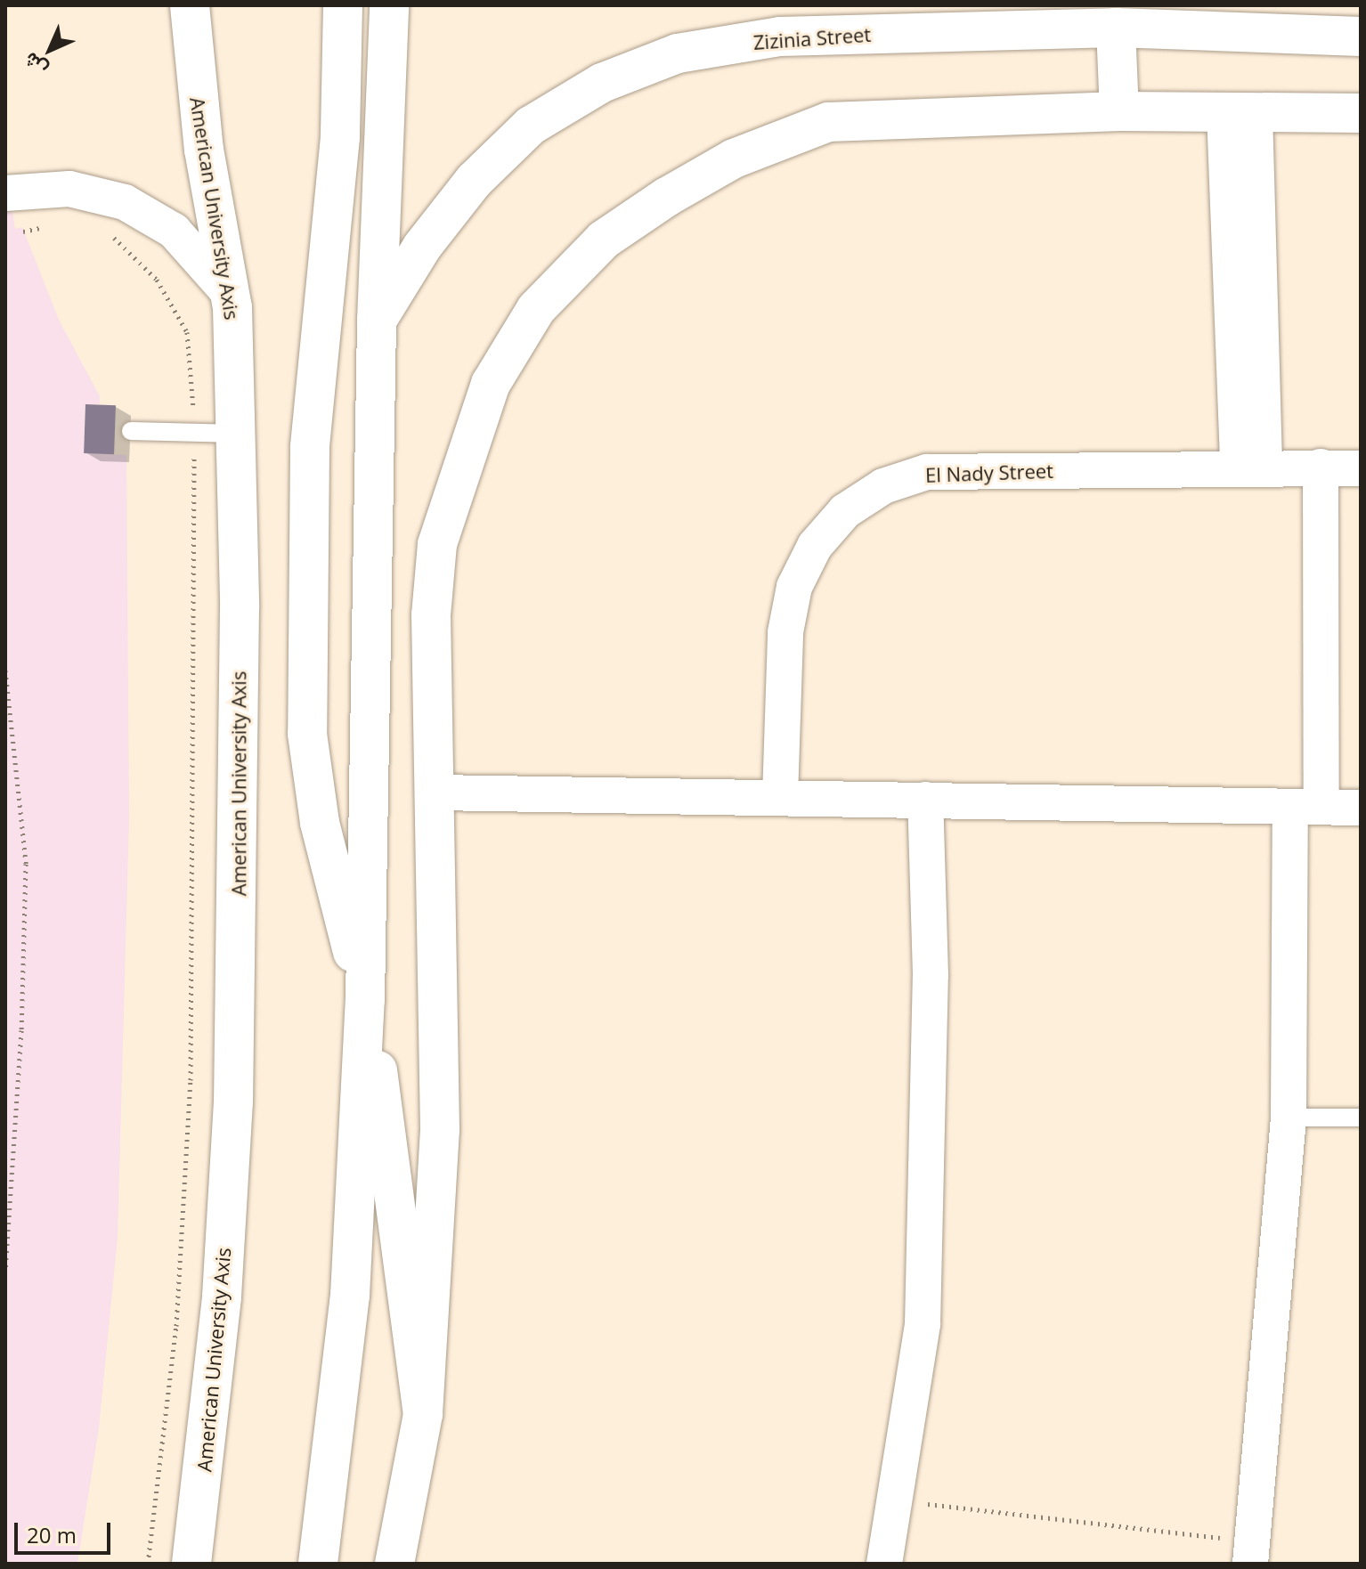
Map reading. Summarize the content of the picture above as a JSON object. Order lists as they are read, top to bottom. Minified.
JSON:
{"streets":{"main road":["Zizinia Street","American University Axis"],"street":["El Nady Street"]},"scale_bar":"20 m","north":"bottom left"}
